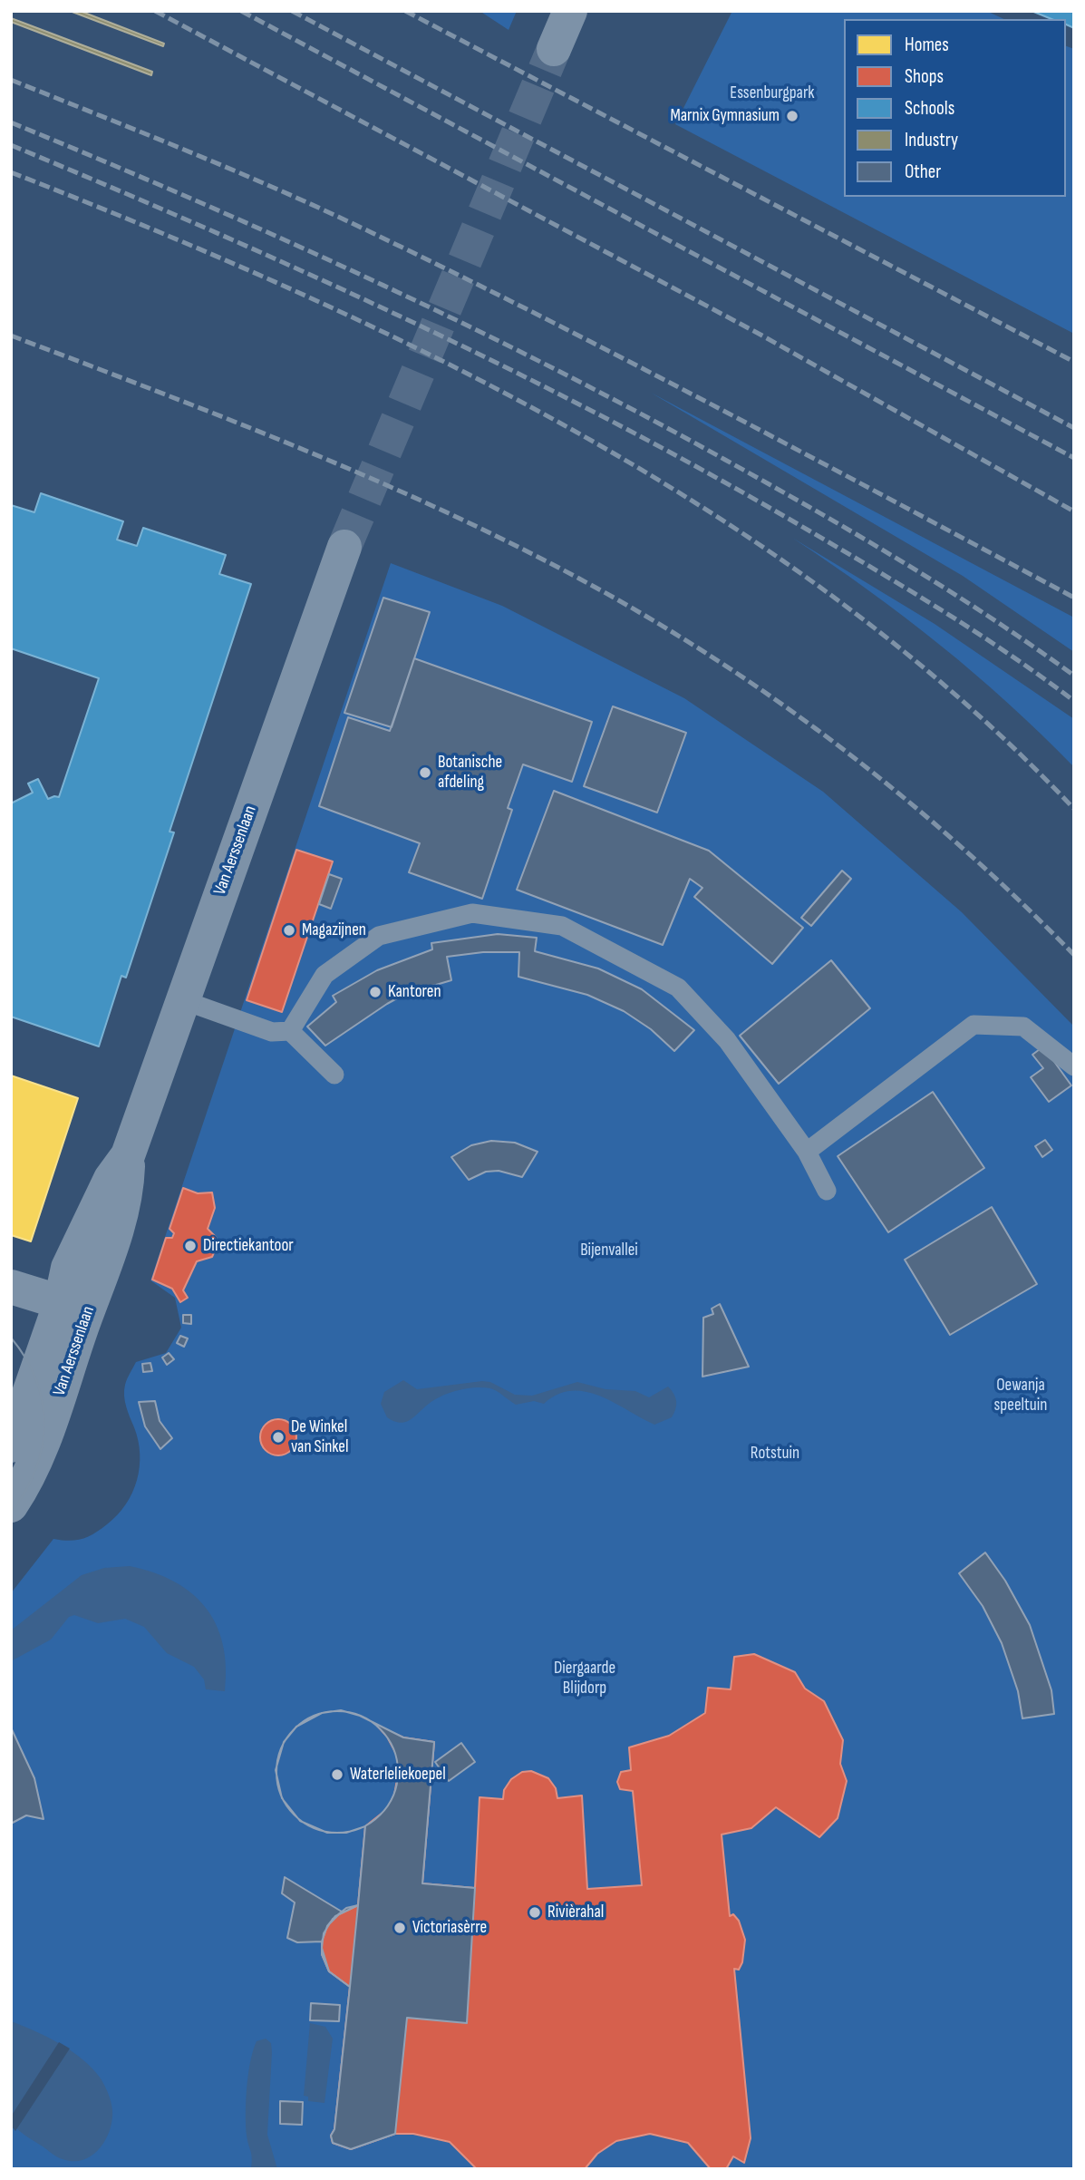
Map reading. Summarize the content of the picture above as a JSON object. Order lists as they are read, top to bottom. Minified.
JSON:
{"streets":{"street":["Van Aerssenlaan"]},"parks":["Essenburgpark","Bijenvallei","Oewanja speeltuin","Rotstuin","Diergaarde Blijdorp"],"places":["Marnix Gymnasium","Botanische afdeling","Magazijnen","Kantoren","Directiekantoor","De Winkel van Sinkel","Waterleliekoepel","Rivièrahal","Victoriasèrre"],"legend":["Homes","Shops","Schools","Industry","Other"]}
